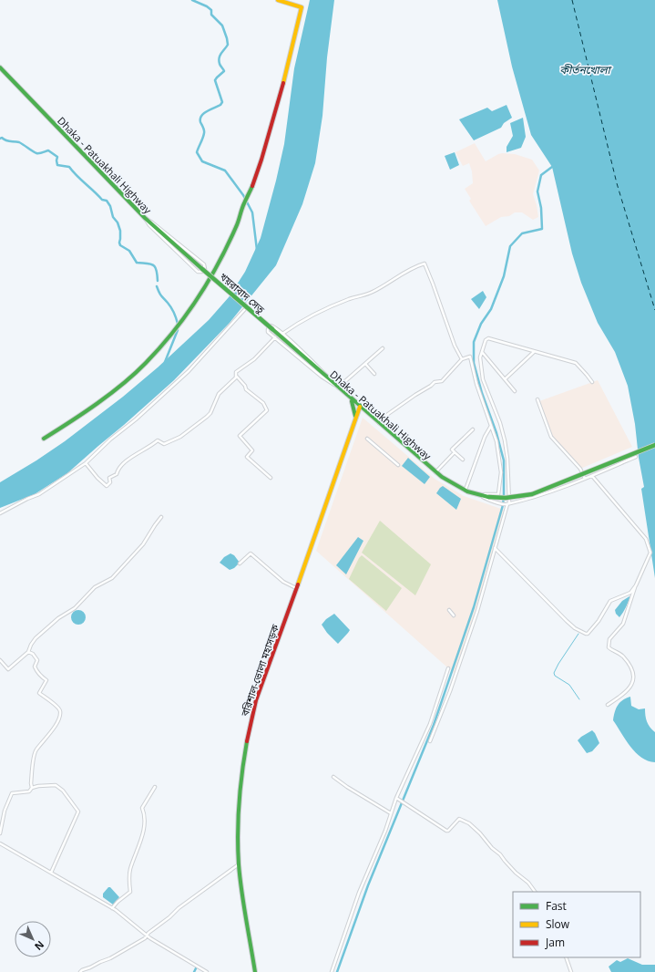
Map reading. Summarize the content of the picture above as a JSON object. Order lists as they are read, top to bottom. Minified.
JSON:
{"streets":{"main road":["Dhaka - Patuakhali Highway","খয়রাবাদ সেতু","বরিশাল-ভোলা মহাসড়ক"]},"crossings":[["Dhaka - Patuakhali Highway","খয়রাবাদ সেতু"],["Dhaka - Patuakhali Highway","বরিশাল-ভোলা মহাসড়ক"]],"water":["কীর্তনখোলা"],"legend":["Fast","Slow","Jam"],"north":"bottom right"}
